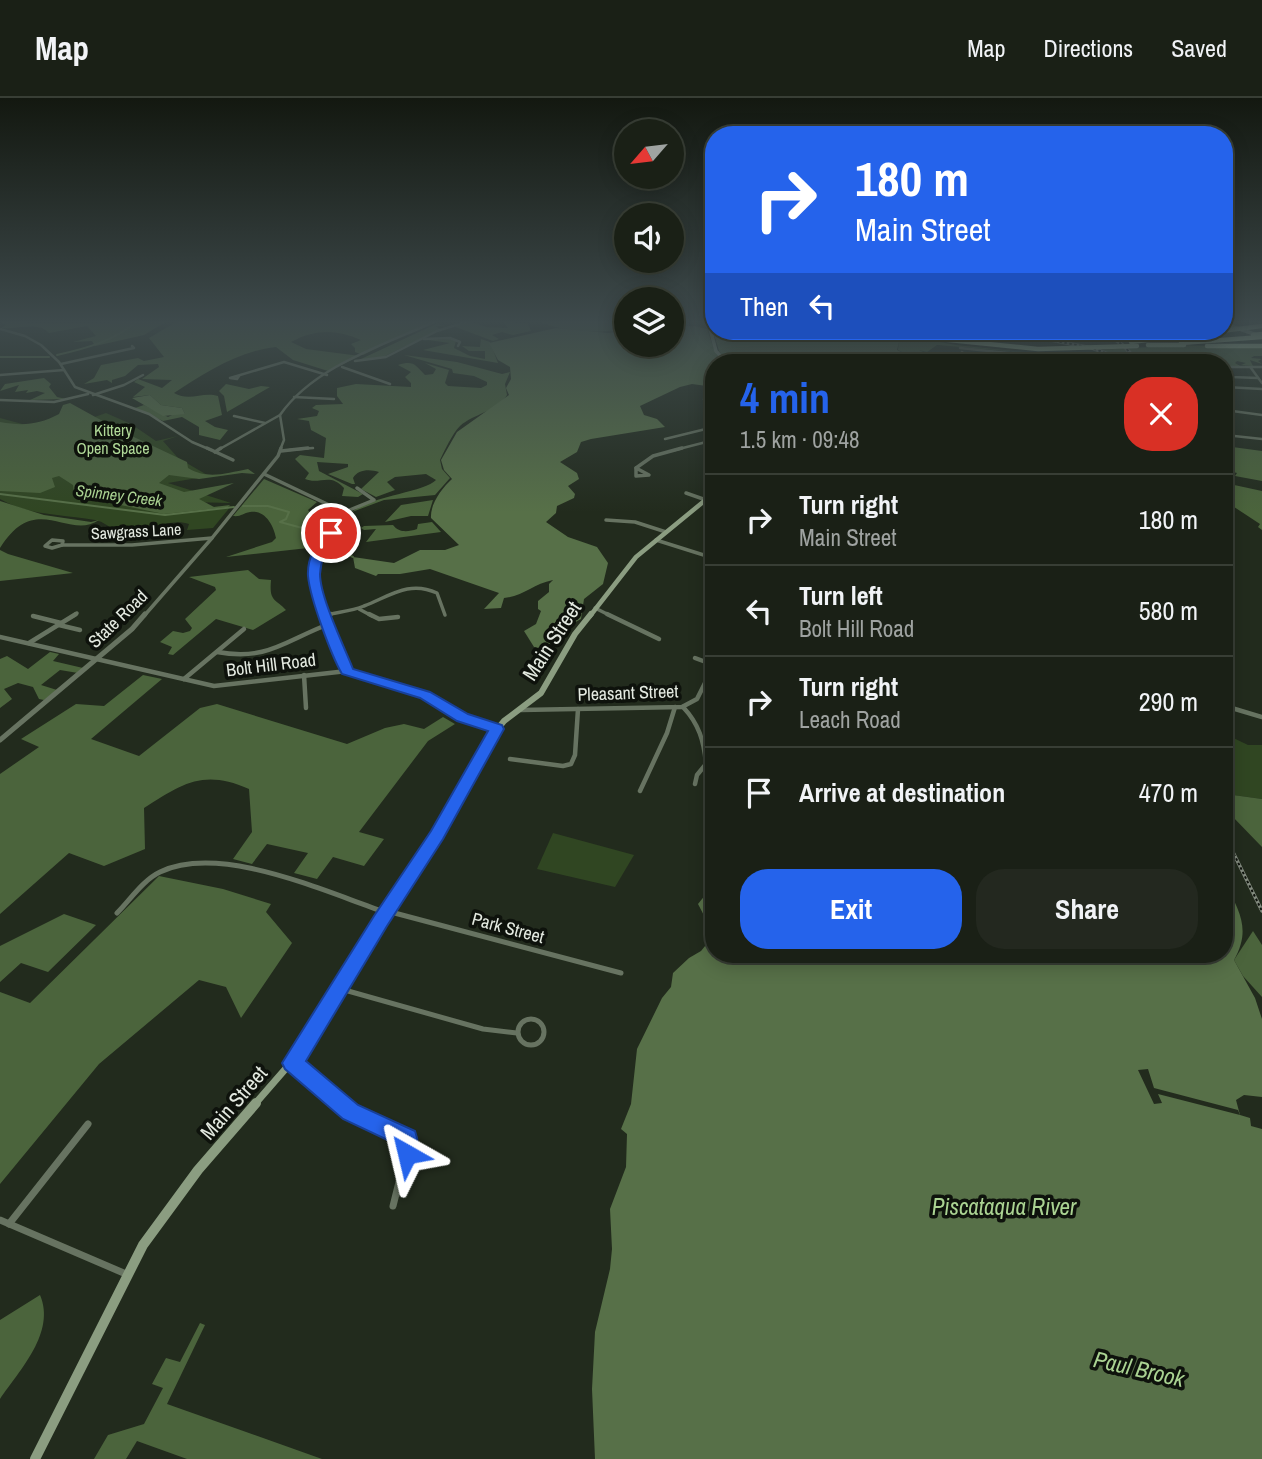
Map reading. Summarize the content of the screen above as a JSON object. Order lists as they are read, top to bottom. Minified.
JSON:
{"streets":{"main road":["Main Street"],"street":["Sawgrass Lane","State Road","Bolt Hill Road","Pleasant Street","Park Street"]},"crossings":[["Sawgrass Lane","State Road"],["State Road","Bolt Hill Road"],["Main Street","Bolt Hill Road"],["Main Street","Pleasant Street"],["Main Street","Park Street"]],"water":["Spinney Creek","Piscataqua River","Paul Brook"],"parks":["Kittery Open Space"],"north":"bottom left","page":{"header":"Map","nav":["Map","Directions","Saved"],"turn":["180 m","Main Street"],"then":"Then","heading":["4 min","1.5 km · 09:48"],"list":[{"name":"Turn right","note":"Main Street","value":"180 m"},{"name":"Turn left","note":"Bolt Hill Road","value":"580 m"},{"name":"Turn right","note":"Leach Road","value":"290 m"},{"name":"Arrive at destination","value":"470 m"}],"buttons":["Exit","Share"]}}
